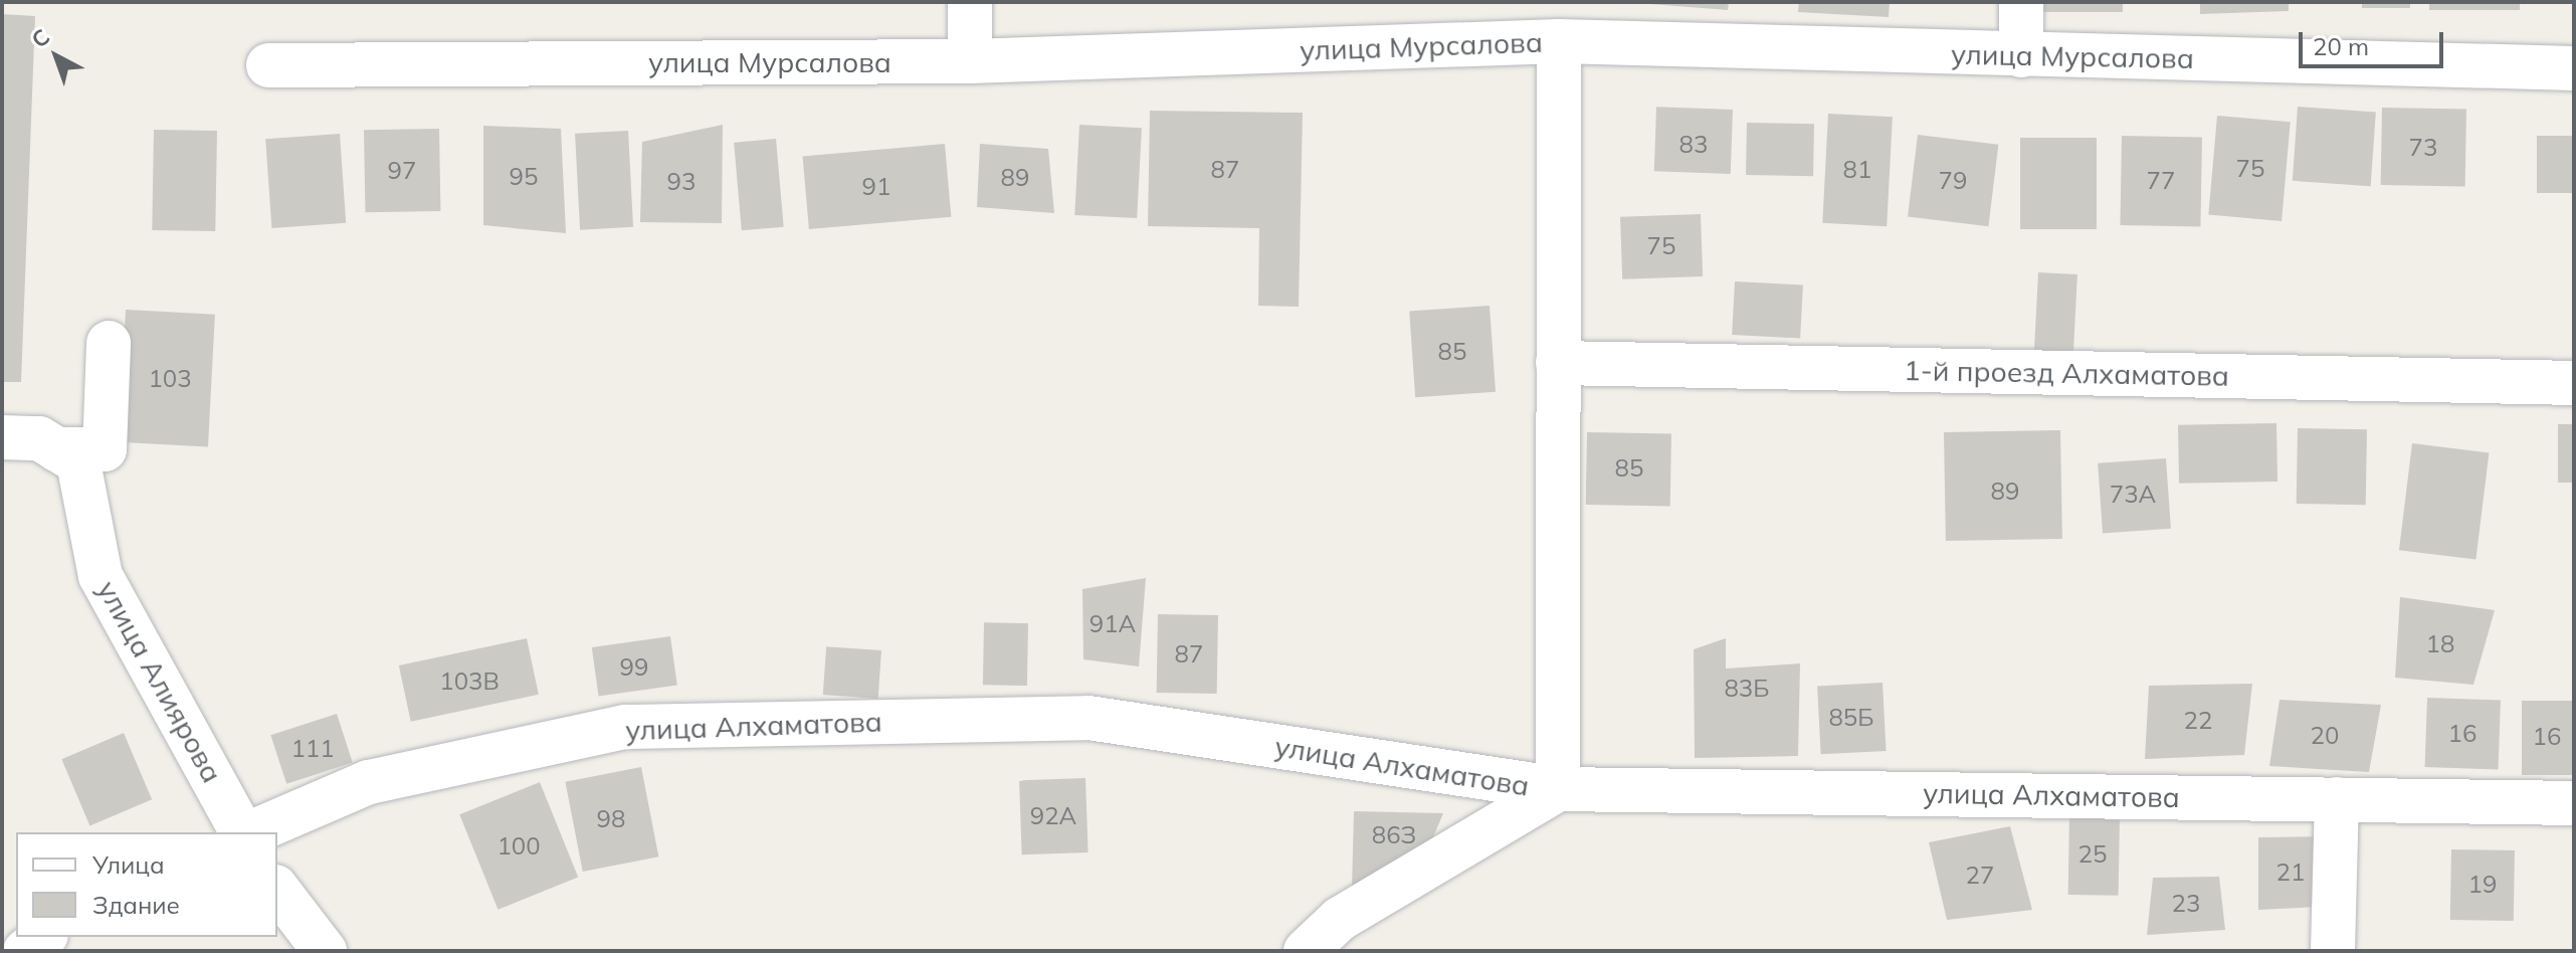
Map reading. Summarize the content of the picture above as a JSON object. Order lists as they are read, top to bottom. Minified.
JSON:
{"streets":{"street":["улица Мурсалова","1-й проезд Алхаматова","улица Алиярова","улица Алхаматова"]},"house_numbers":["83","73","75","87","81","97","95","89","79","77","93","91","75","85","103","85","89","73А","91А","18","87","99","103В","83Б","85Б","22","16","20","16","111","92А","98","86З","100","25","21","27","19","23"],"legend":["Улица","Здание"],"scale_bar":"20 m","north":"top left"}
